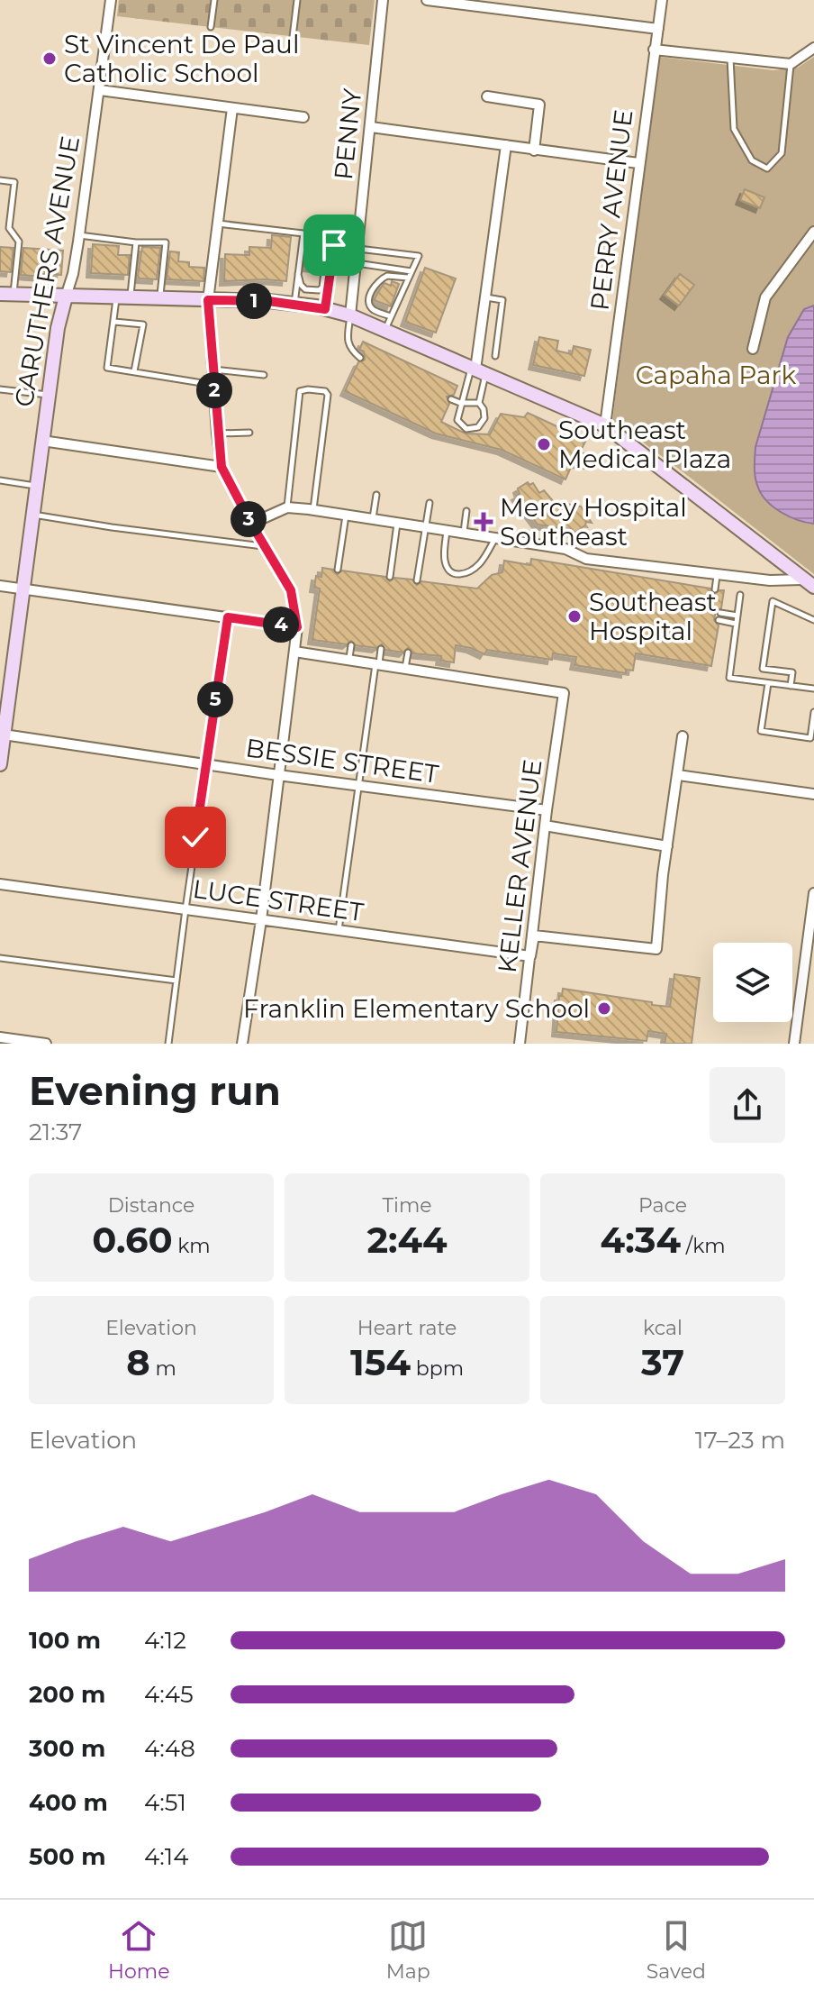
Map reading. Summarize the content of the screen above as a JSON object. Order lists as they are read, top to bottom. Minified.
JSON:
{"streets":{"main road":["CARUTHERS AVENUE"],"street":["PENNY","PERRY AVENUE","BESSIE STREET","KELLER AVENUE","LUCE STREET"]},"crossings":[["CARUTHERS AVENUE","BESSIE STREET"],["BESSIE STREET","KELLER AVENUE"],["KELLER AVENUE","LUCE STREET"]],"parks":["Capaha Park"],"places":{"other":["St Vincent De Paul Catholic School","Southeast Medical Plaza","Southeast Hospital","Franklin Elementary School"],"health":["Mercy Hospital Southeast"]},"page":{"pins":["1","2","3","4","5"],"heading":["Evening run","21:37"],"stats":[["Distance","0.60 km"],["Time","2:44"],["Pace","4:34 /km"],["Elevation","8 m"],["Heart rate","154 bpm"],["kcal","37"]],"chart":["Elevation","17–23 m"],"list":[{"name":"100 m","note":"4:12"},{"name":"200 m","note":"4:45"},{"name":"300 m","note":"4:48"},{"name":"400 m","note":"4:51"},{"name":"500 m","note":"4:14"}],"tabs":["Home","Map","Saved"]}}
